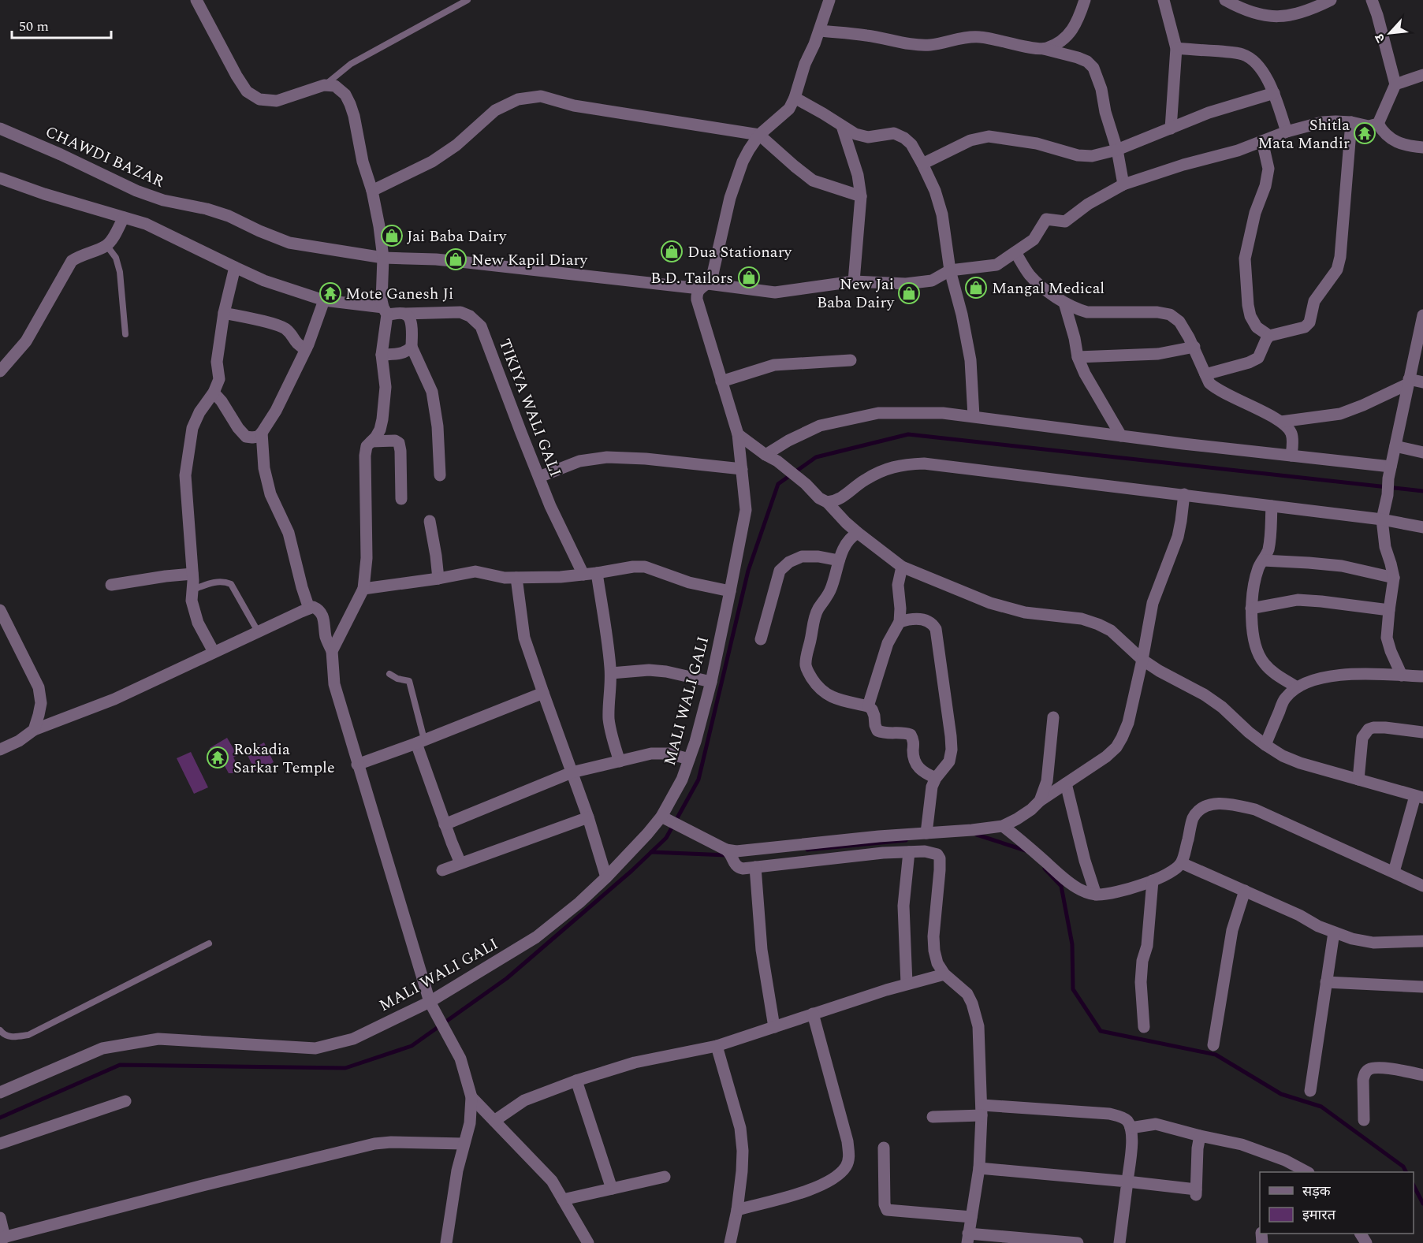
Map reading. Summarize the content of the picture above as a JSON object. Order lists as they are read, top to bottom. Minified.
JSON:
{"streets":{"street":["CHAWDI BAZAR","TIKIYA WALI GALI","MALI WALI GALI"]},"crossings":[["CHAWDI BAZAR","MALI WALI GALI"]],"places":{"temple":["Shitla Mata Mandir","Mote Ganesh Ji","Rokadia Sarkar Temple"],"shop":["Jai Baba Dairy","Dua Stationary","New Kapil Diary","B.D. Tailors","Mangal Medical","New Jai Baba Dairy"]},"legend":["सड़क","इमारत"],"scale_bar":"50 m","north":"bottom left"}
